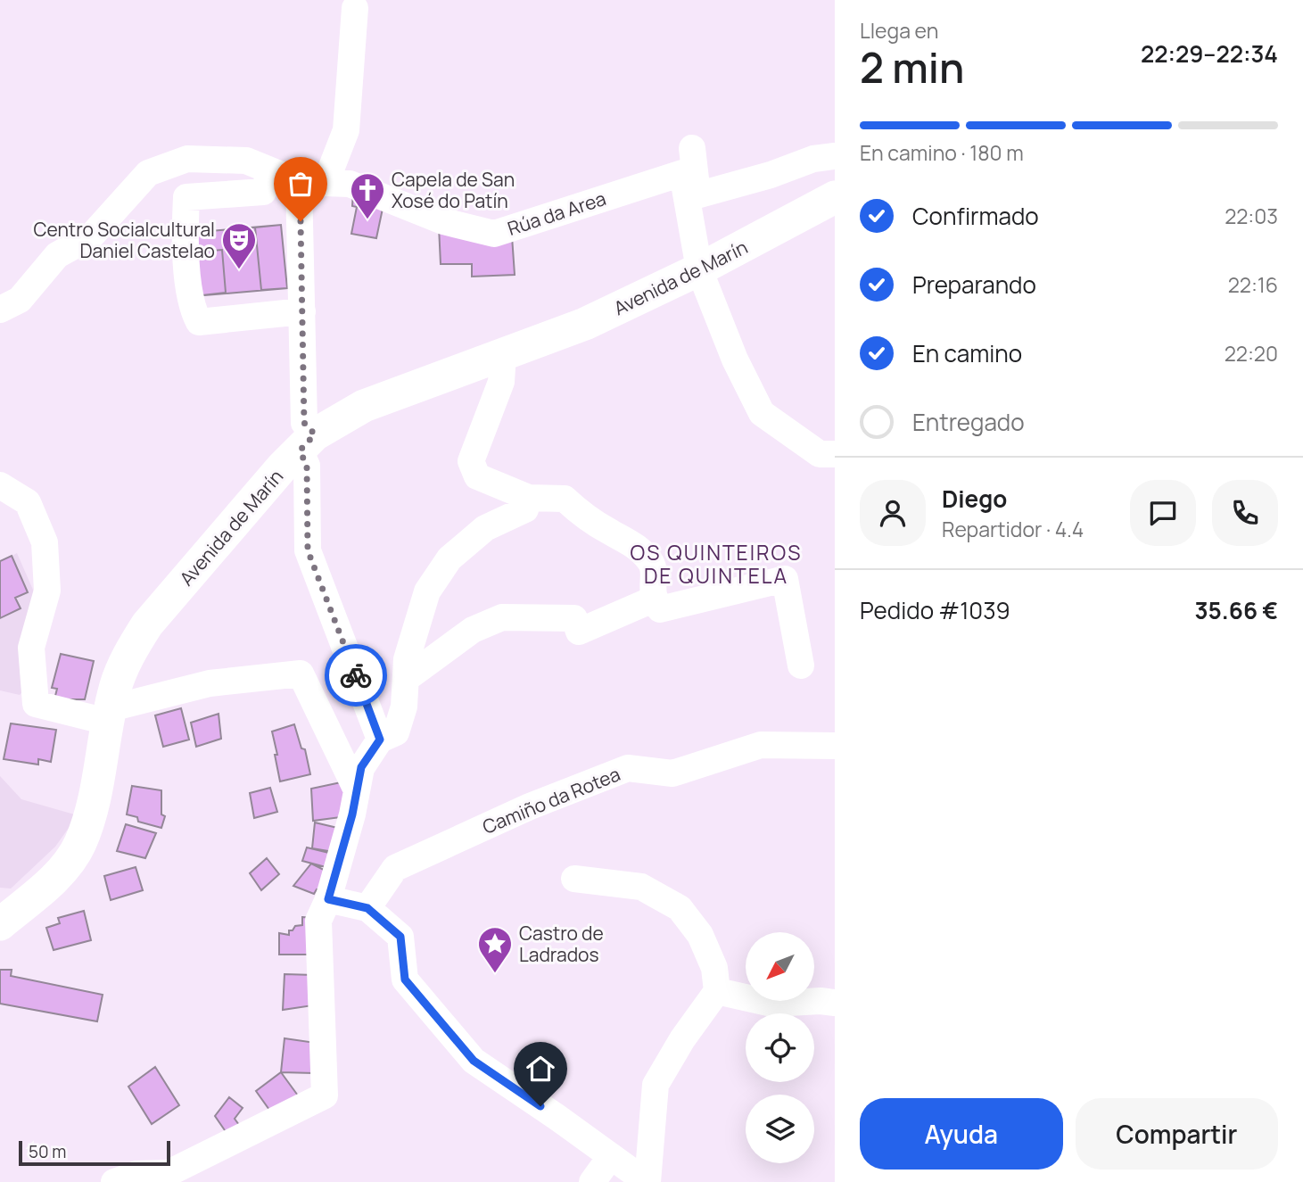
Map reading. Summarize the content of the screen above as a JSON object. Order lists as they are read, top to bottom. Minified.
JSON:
{"streets":{"main road":["Avenida de Marín"],"street":["Rúa da Area","Camiño da Rotea"]},"crossings":[["Rúa da Area","Avenida de Marín"]],"districts":["OS QUINTEIROS DE QUINTELA"],"places":{"church":["Capela de San Xosé do Patín"],"theatre":["Centro Socialcultural Daniel Castelao"],"place":["Castro de Ladrados"]},"scale_bar":"50 m","north":"bottom left","page":{"heading":["2 min","Llega en","22:29–22:34"],"panel":["Diego","Repartidor · 4.4","Pedido #1039","35.66 €"],"bar":"En camino · 180 m","list":[["Confirmado","22:03"],["Preparando","22:16"],["En camino","22:20"],"Entregado"],"buttons":["Ayuda","Compartir"],"scale":"50 m"}}
